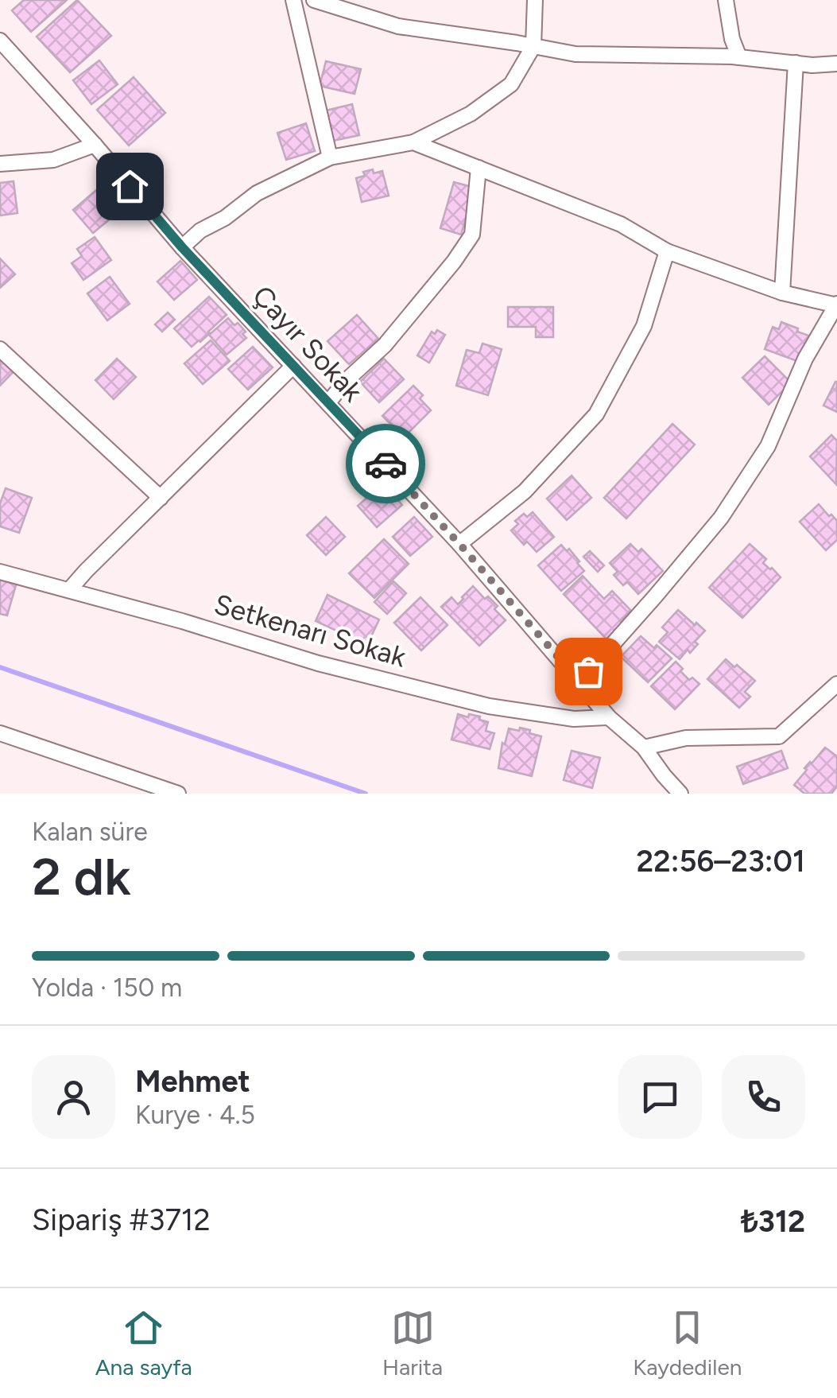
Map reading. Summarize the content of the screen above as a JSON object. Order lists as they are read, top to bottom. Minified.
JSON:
{"streets":{"street":["Çayır Sokak","Setkenarı Sokak"]},"crossings":[["Çayır Sokak","Setkenarı Sokak"]],"page":{"heading":["2 dk","Kalan süre","22:56–23:01"],"panel":["Mehmet","Kurye · 4.5","Sipariş #3712","₺312"],"bar":"Yolda · 150 m","tabs":["Ana sayfa","Harita","Kaydedilen"]}}
